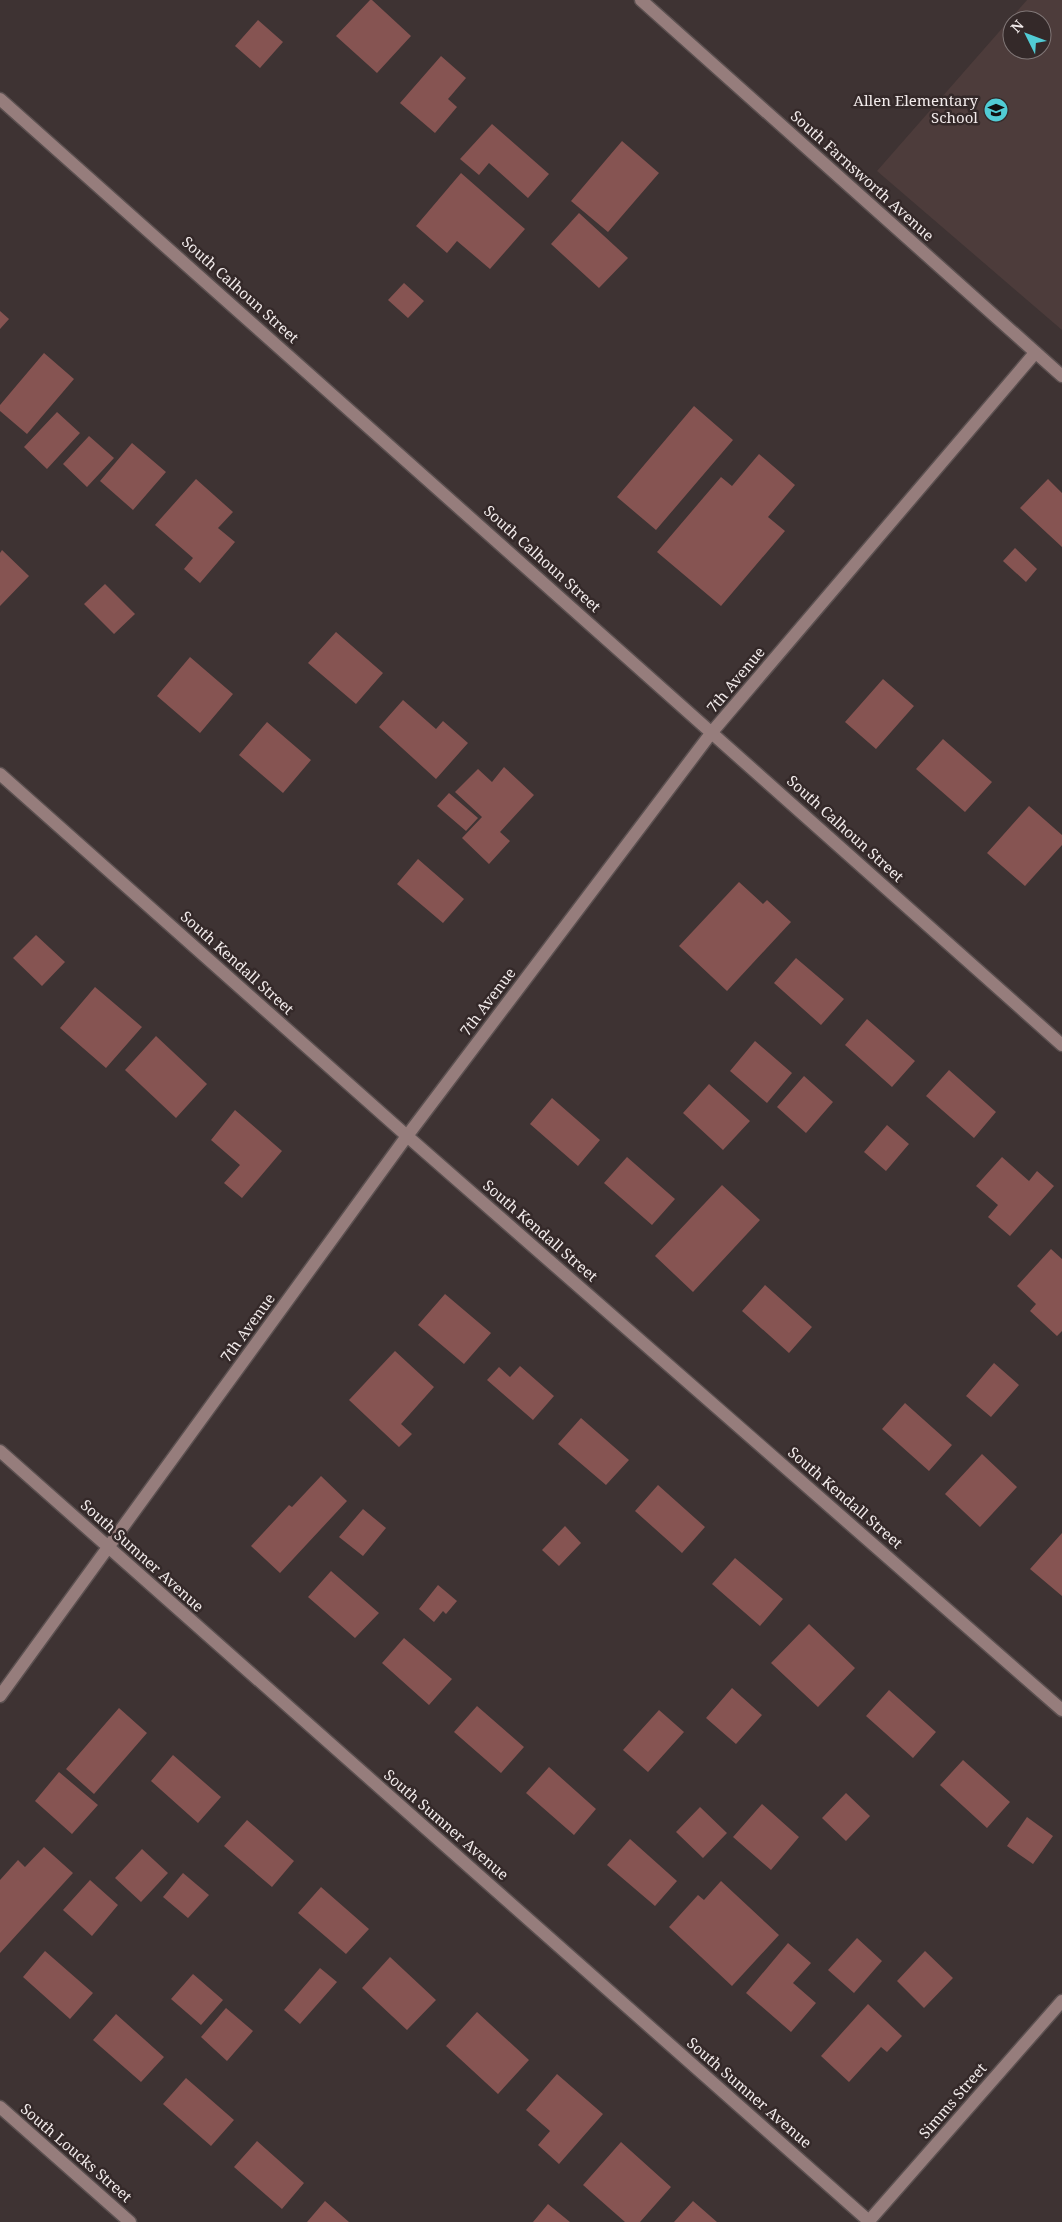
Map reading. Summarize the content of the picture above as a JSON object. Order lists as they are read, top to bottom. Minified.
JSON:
{"streets":{"street":["South Farnsworth Avenue","South Calhoun Street","7th Avenue","South Kendall Street","South Sumner Avenue","Simms Street","South Loucks Street"]},"crossings":[["South Farnsworth Avenue","7th Avenue"],["South Calhoun Street","7th Avenue"],["7th Avenue","South Kendall Street"],["7th Avenue","South Sumner Avenue"],["South Sumner Avenue","Simms Street"]],"places":{"school or university":["Allen Elementary School"]},"north":"top left"}
